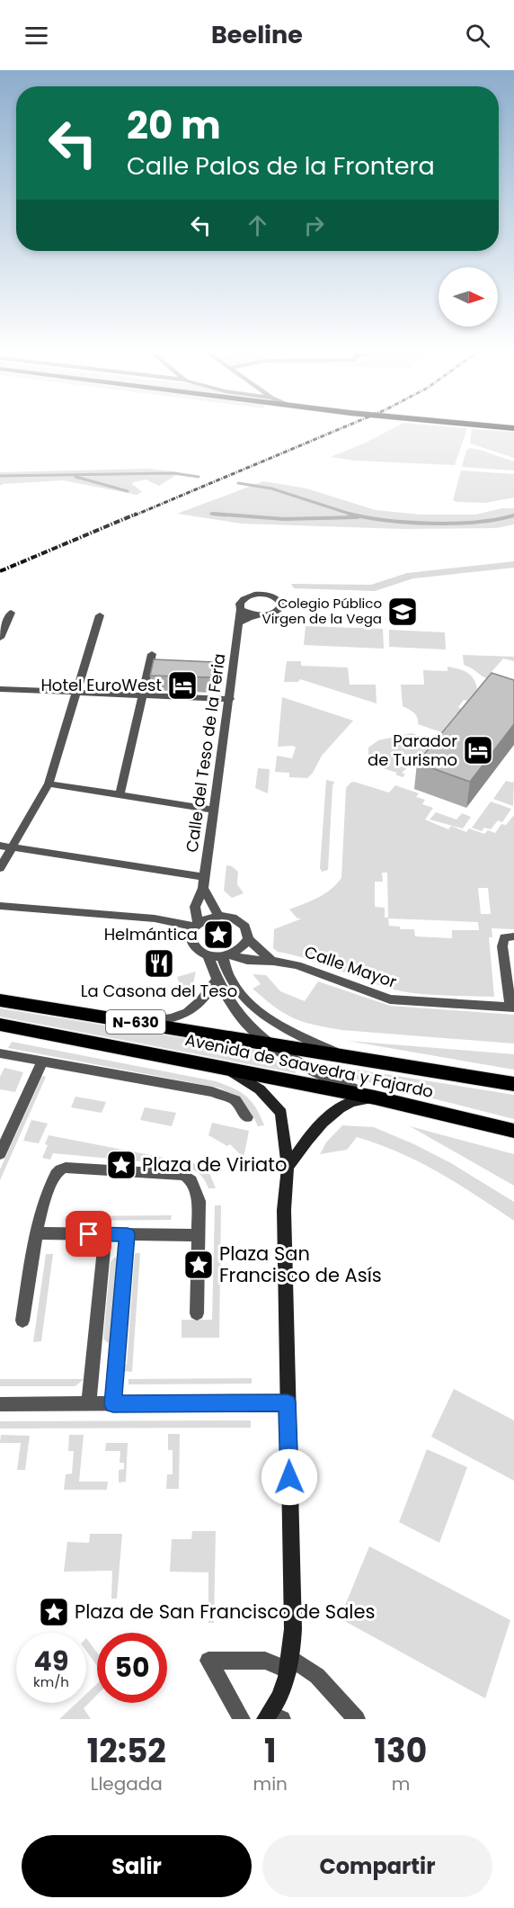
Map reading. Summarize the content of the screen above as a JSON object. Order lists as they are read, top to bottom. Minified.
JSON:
{"streets":{"highway":["N-630","Avenida de Saavedra y Fajardo"],"street":["Calle del Teso de la Feria","Calle Mayor"]},"crossings":[["Calle del Teso de la Feria","Calle Mayor"]],"places":{"school or university":["Colegio Público Virgen de la Vega"],"hotel":["Hotel EuroWest","Parador de Turismo"],"place":["Helmántica","Plaza de Viriato","Plaza San Francisco de Asís","Plaza de San Francisco de Sales"],"restaurant":["La Casona del Teso"]},"north":"right","page":{"header":"Beeline","turn":["20 m","Calle Palos de la Frontera"],"speed":"49 km/h","limit":"50","eta":["12:52","Llegada","1","min","130","m"],"buttons":["Salir","Compartir"]}}
